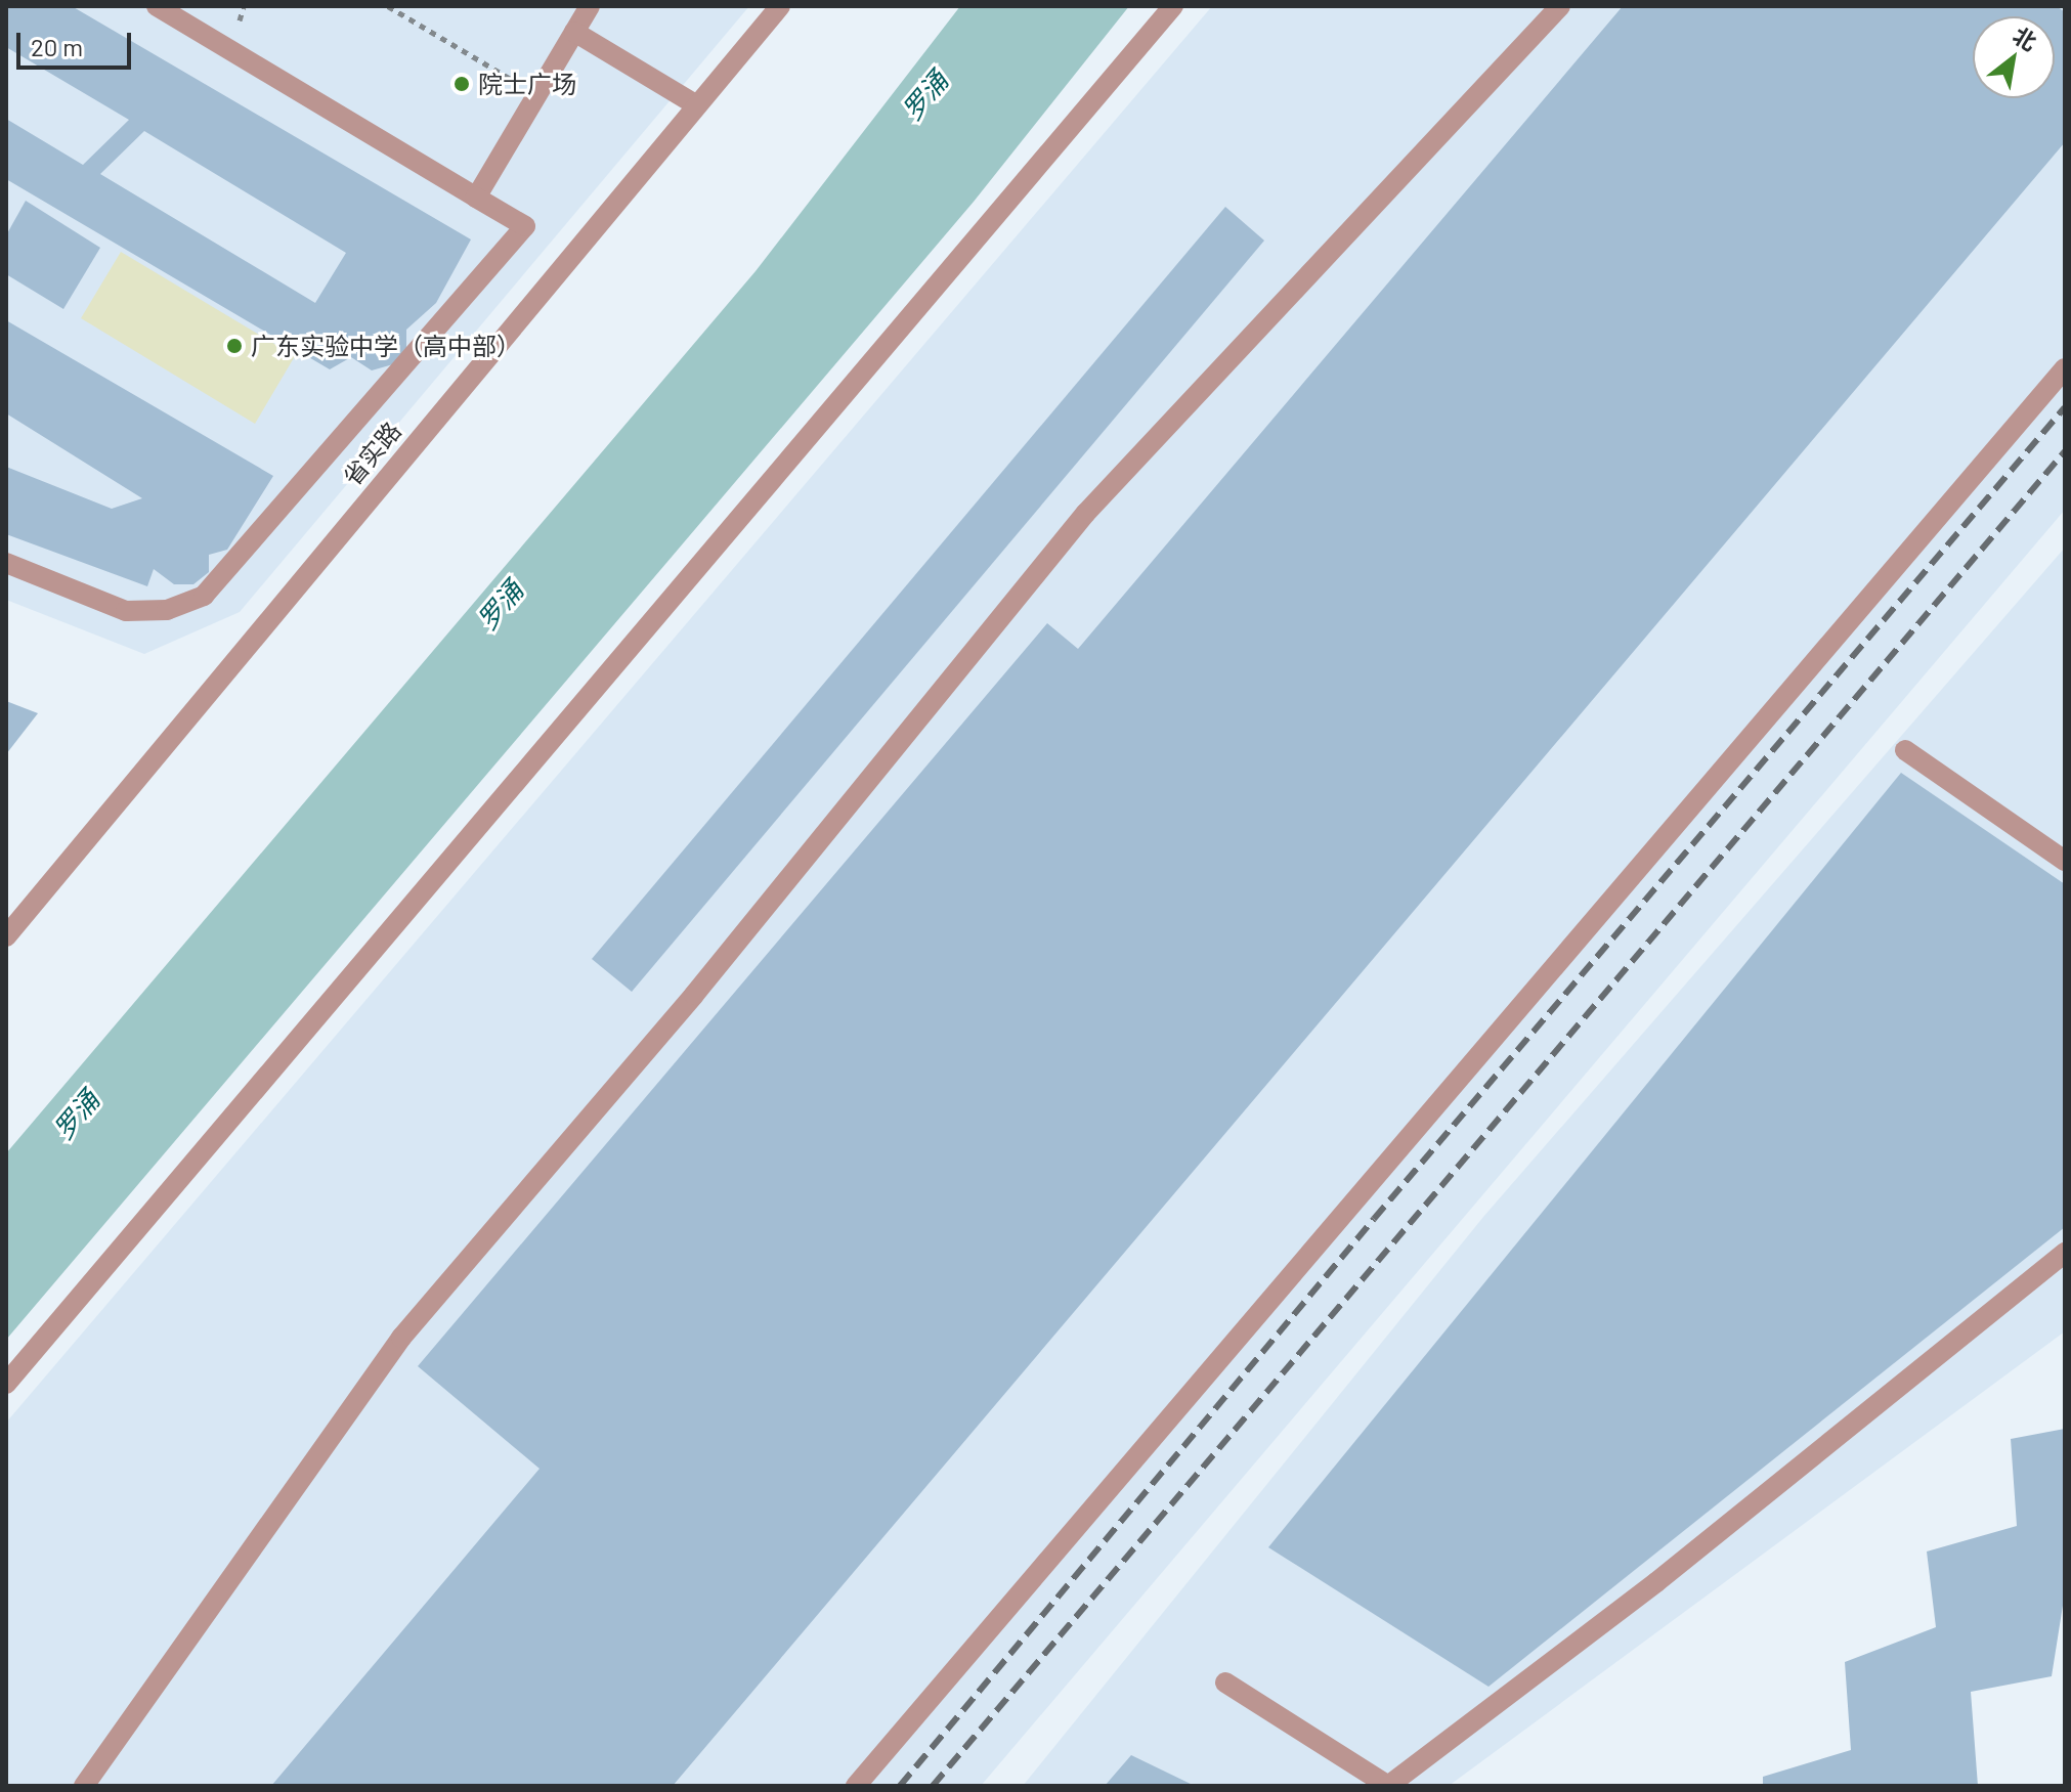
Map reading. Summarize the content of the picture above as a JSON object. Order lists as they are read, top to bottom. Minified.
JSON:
{"streets":{"street":["省实路"]},"water":["罗涌"],"places":["院士广场","广东实验中学（高中部）"],"scale_bar":"20 m","north":"top right"}
